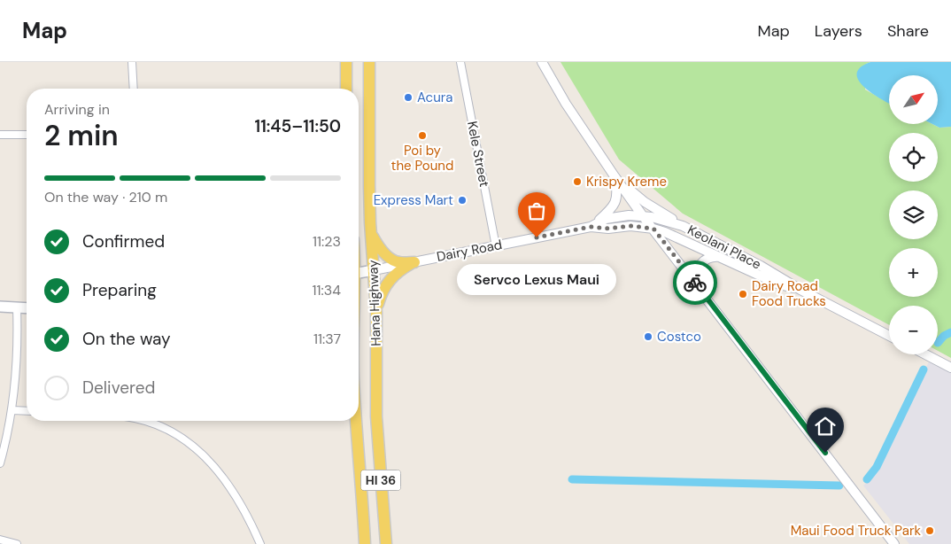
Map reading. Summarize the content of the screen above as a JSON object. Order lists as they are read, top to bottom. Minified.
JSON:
{"streets":{"main road":["Hana Highway","HI 36"],"street":["Kele Street","Keolani Place","Dairy Road"]},"crossings":[["Kele Street","Dairy Road"],["Keolani Place","Dairy Road"],["Dairy Road","Hana Highway"]],"places":["Acura","Poi by the Pound","Krispy Kreme","Express Mart","Servco Lexus Maui","Dairy Road Food Trucks","Costco","Maui Food Truck Park"],"north":"top right","page":{"header":"Map","nav":["Map","Layers","Share"],"map_buttons":["+","−"],"heading":["2 min","Arriving in","11:45–11:50"],"bar":"On the way · 210 m","list":[["Confirmed","11:23"],["Preparing","11:34"],["On the way","11:37"],"Delivered"],"bubble":"Servco Lexus Maui"}}
